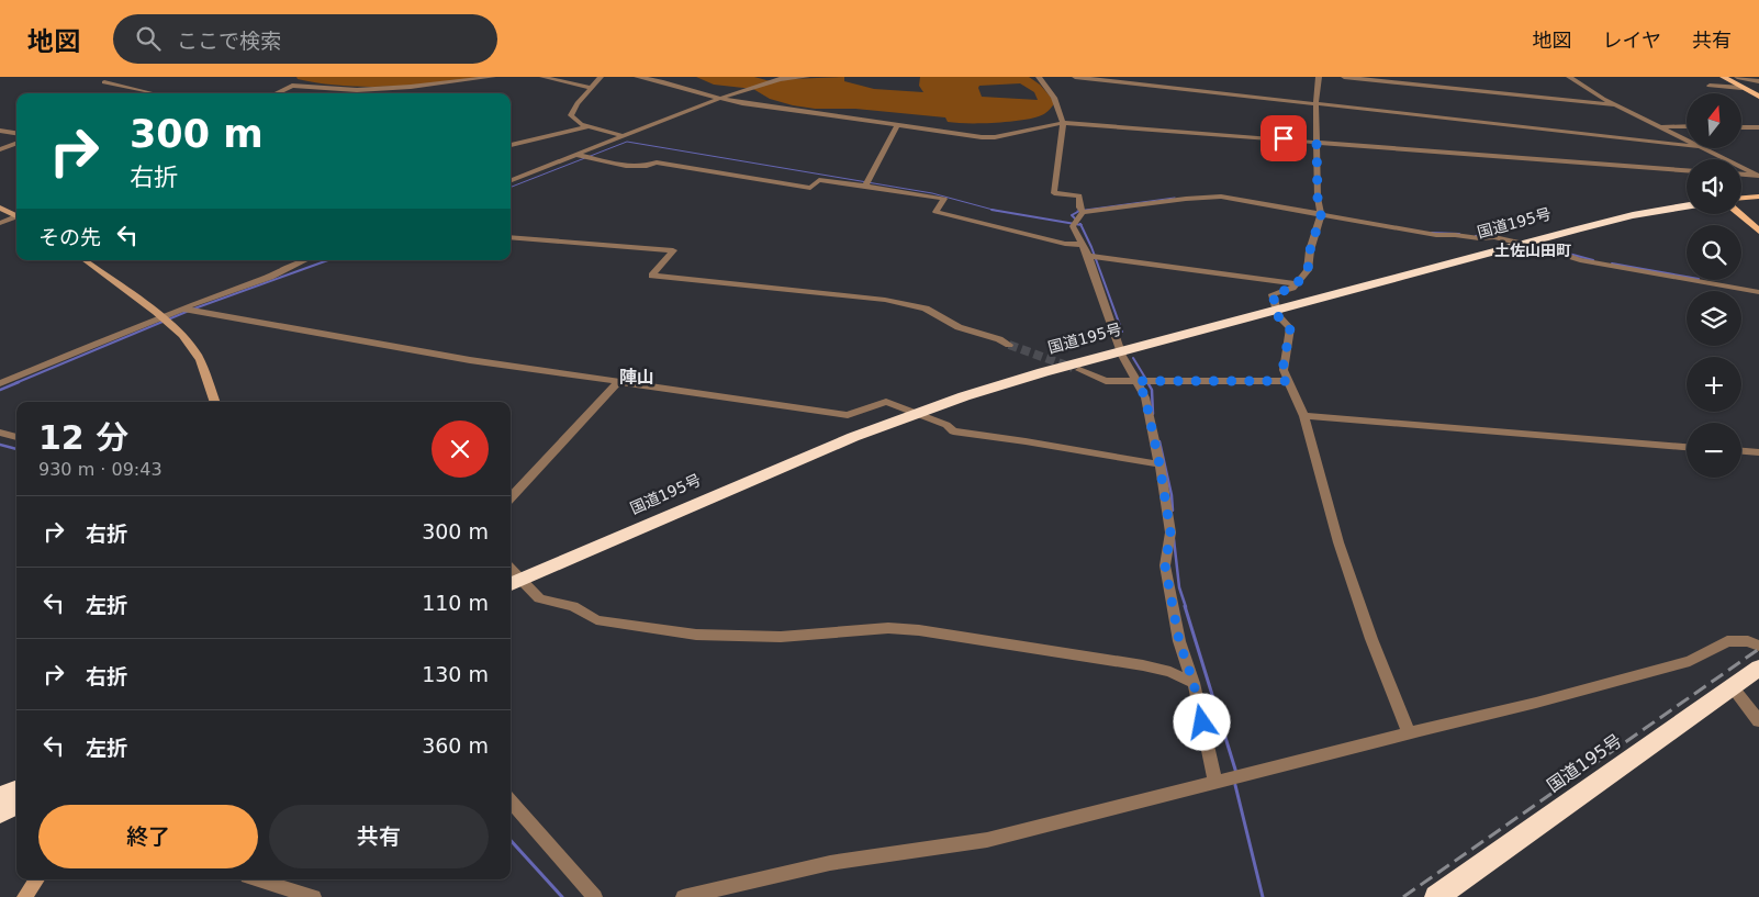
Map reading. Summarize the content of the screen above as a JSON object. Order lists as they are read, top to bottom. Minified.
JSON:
{"streets":{"highway":["国道195号"]},"districts":["土佐山田町","陣山"],"north":"top","page":{"header":"地図","search":"ここで検索","nav":["地図","レイヤ","共有"],"map_buttons":["+","−"],"turn":["300 m","右折"],"then":"その先","heading":["12 分","930 m · 09:43"],"list":[{"name":"右折","value":"300 m"},{"name":"左折","value":"110 m"},{"name":"右折","value":"130 m"},{"name":"左折","value":"360 m"}],"buttons":["終了","共有"]}}
